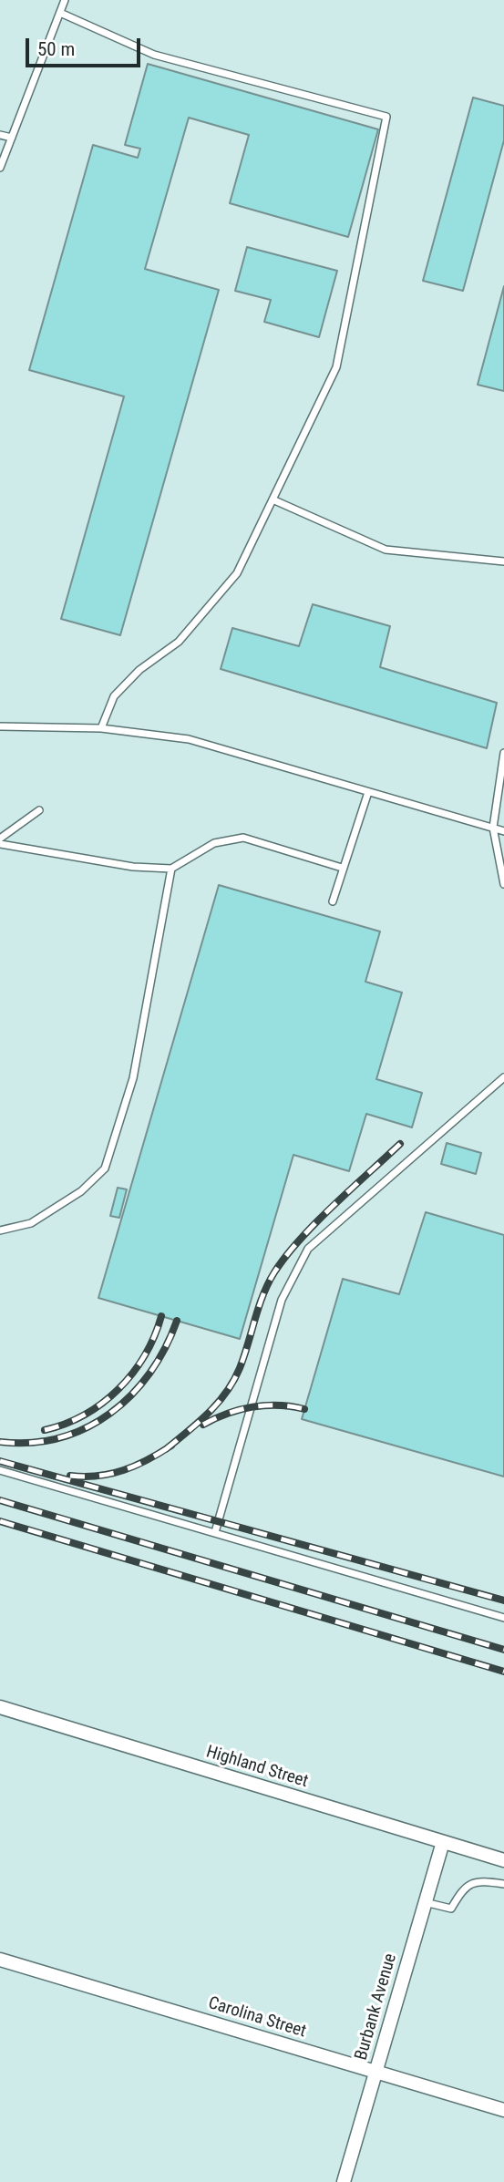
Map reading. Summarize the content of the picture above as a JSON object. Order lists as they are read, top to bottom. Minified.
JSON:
{"streets":{"street":["Highland Street","Burbank Avenue","Carolina Street"]},"crossings":[["Highland Street","Burbank Avenue"],["Burbank Avenue","Carolina Street"]],"scale_bar":"50 m"}
